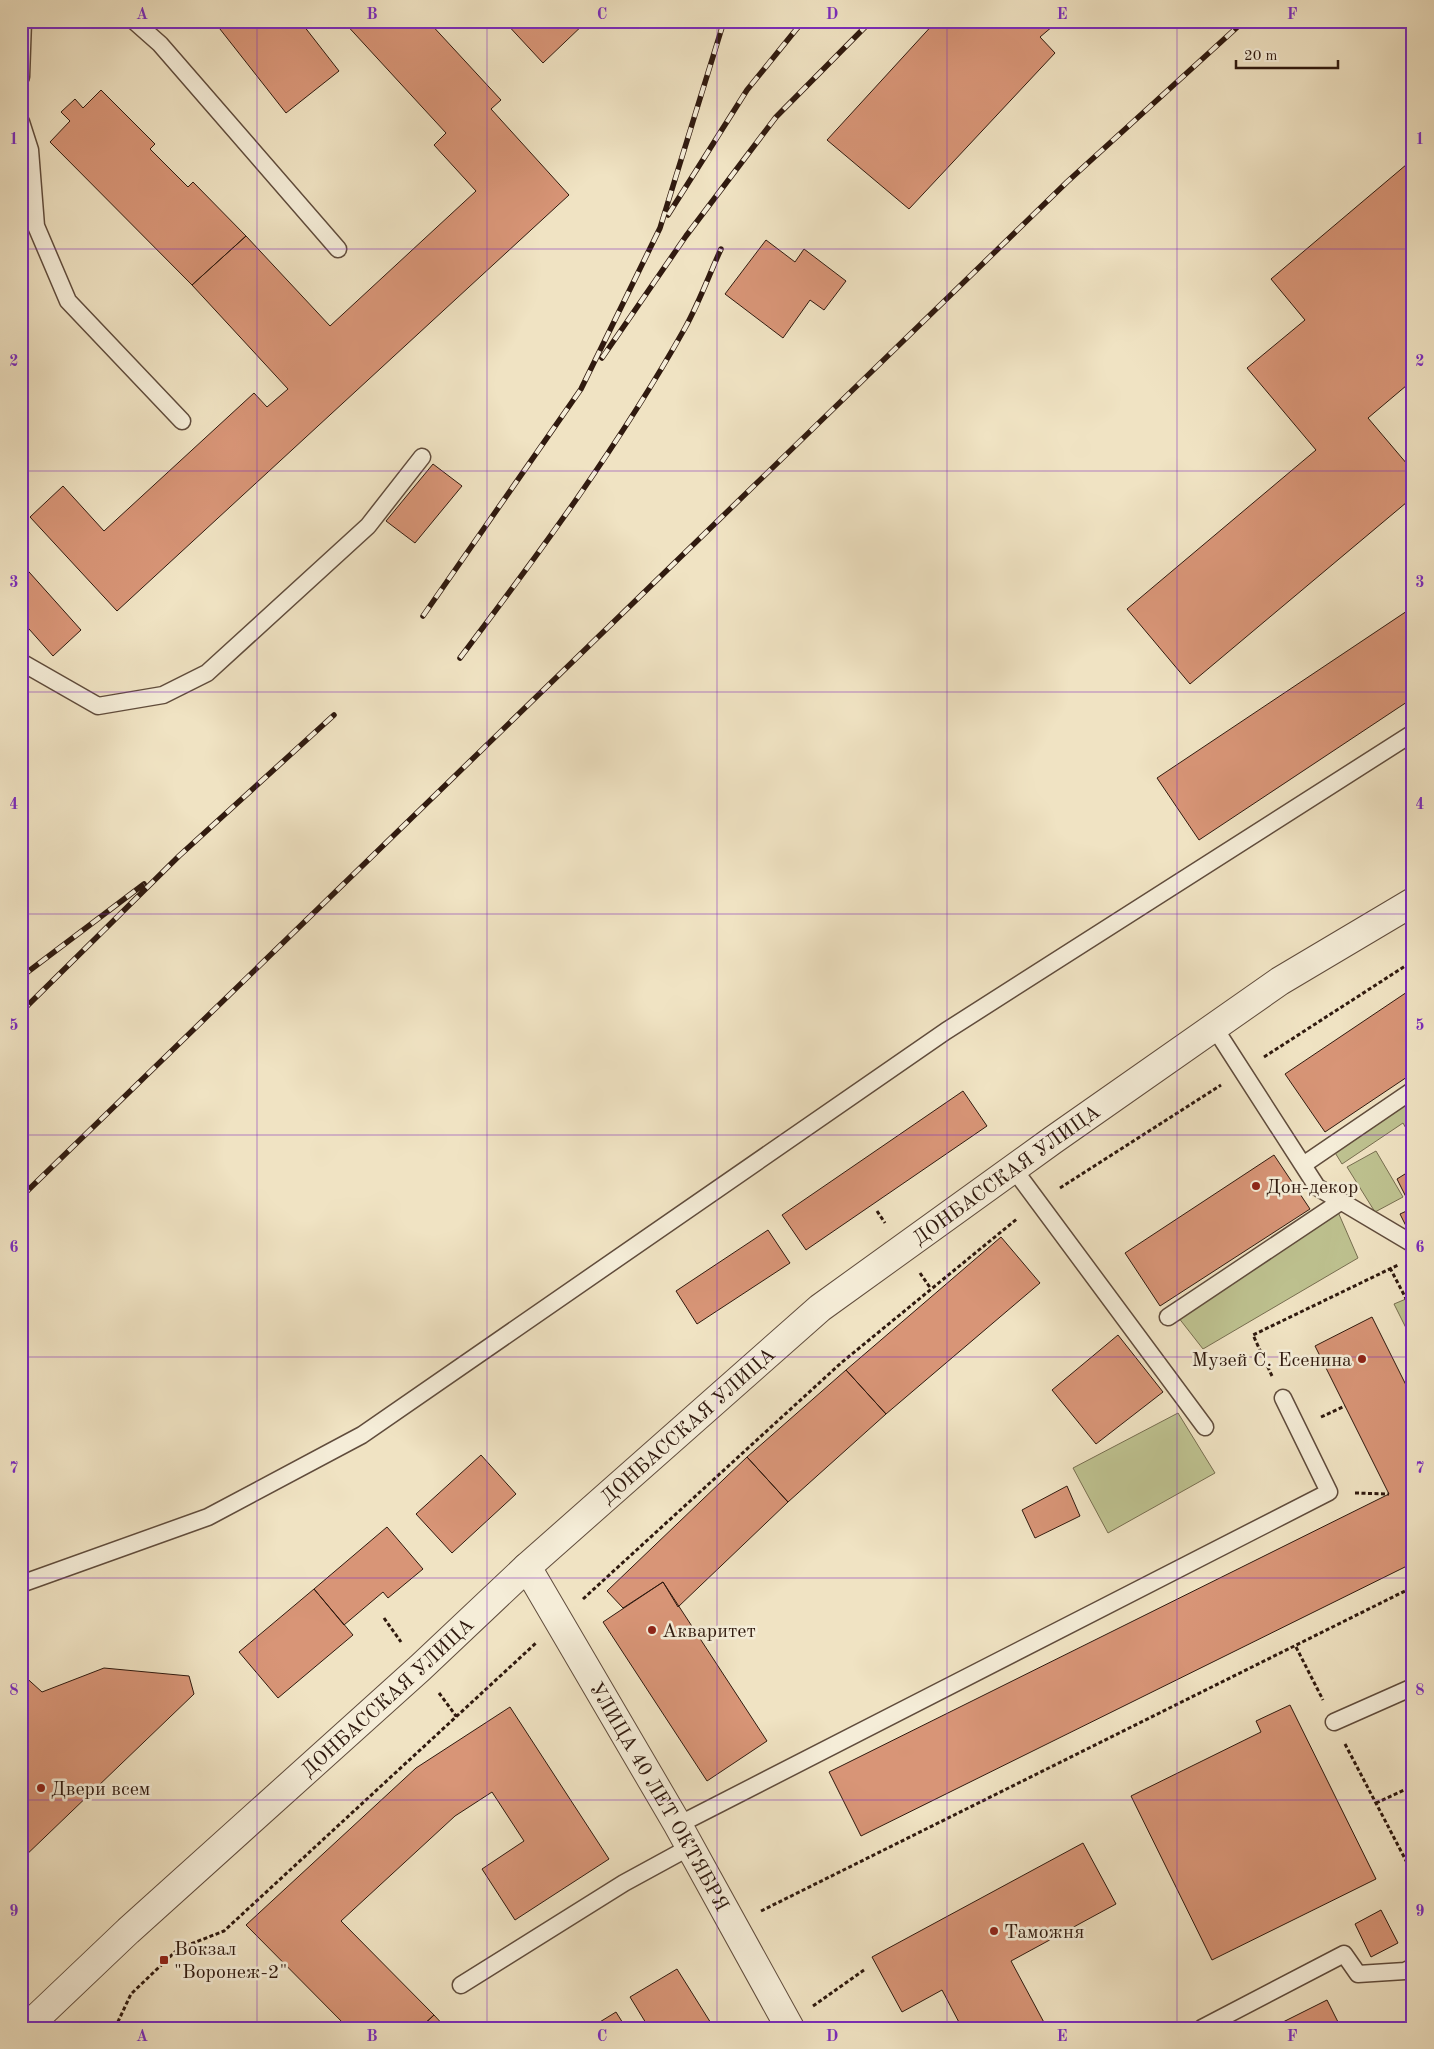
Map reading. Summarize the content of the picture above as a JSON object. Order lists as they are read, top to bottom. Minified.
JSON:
{"streets":{"street":["ДОНБАССКАЯ УЛИЦА","УЛИЦА 40 ЛЕТ ОКТЯБРЯ"]},"crossings":[["ДОНБАССКАЯ УЛИЦА","УЛИЦА 40 ЛЕТ ОКТЯБРЯ"]],"places":{"other":["Дон-декор","Музей С. Есенина","Акваритет","Двери всем","Таможня"],"transit":["Вокзал \"Воронеж-2\""]},"scale_bar":"20 m","grid":{"columns":["A","B","C","D","E","F"],"rows":["1","2","3","4","5","6","7","8","9"]}}
